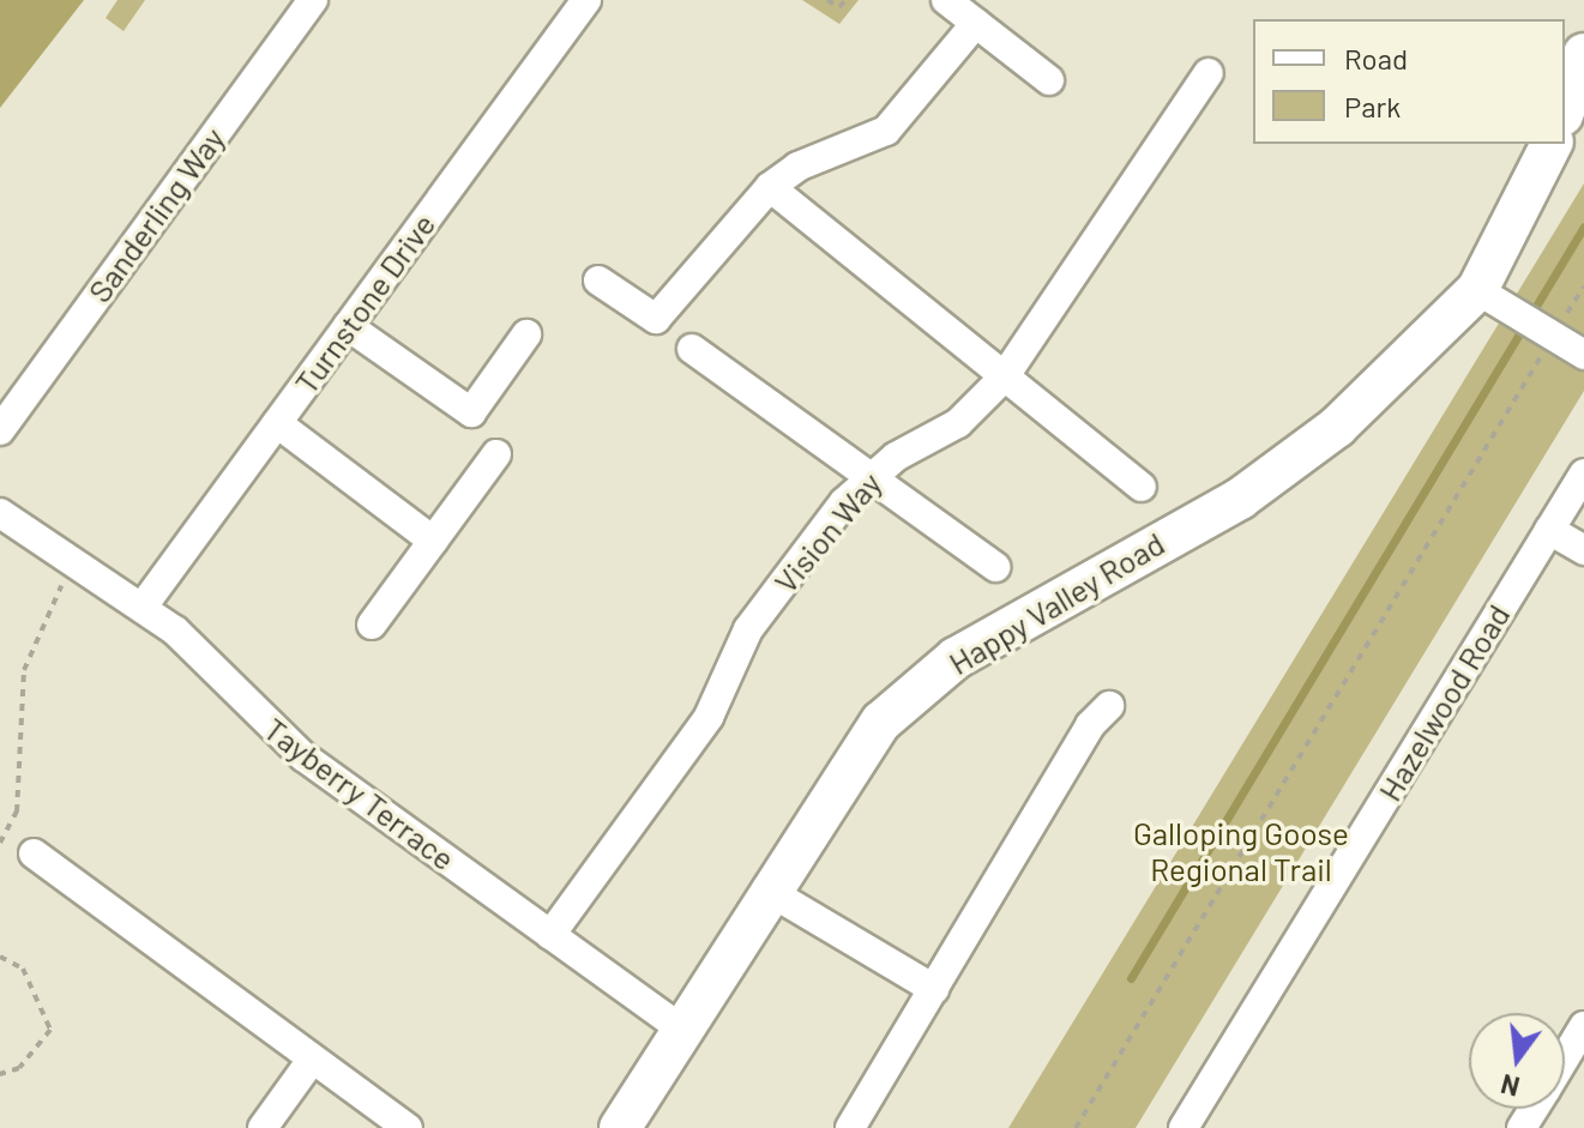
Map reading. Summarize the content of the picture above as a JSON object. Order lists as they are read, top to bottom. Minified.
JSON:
{"streets":{"main road":["Happy Valley Road"],"street":["Sanderling Way","Turnstone Drive","Vision Way","Hazelwood Road","Tayberry Terrace"]},"crossings":[["Turnstone Drive","Tayberry Terrace"],["Vision Way","Tayberry Terrace"],["Happy Valley Road","Tayberry Terrace"]],"parks":["Galloping Goose Regional Trail"],"legend":["Road","Park"],"north":"bottom"}
